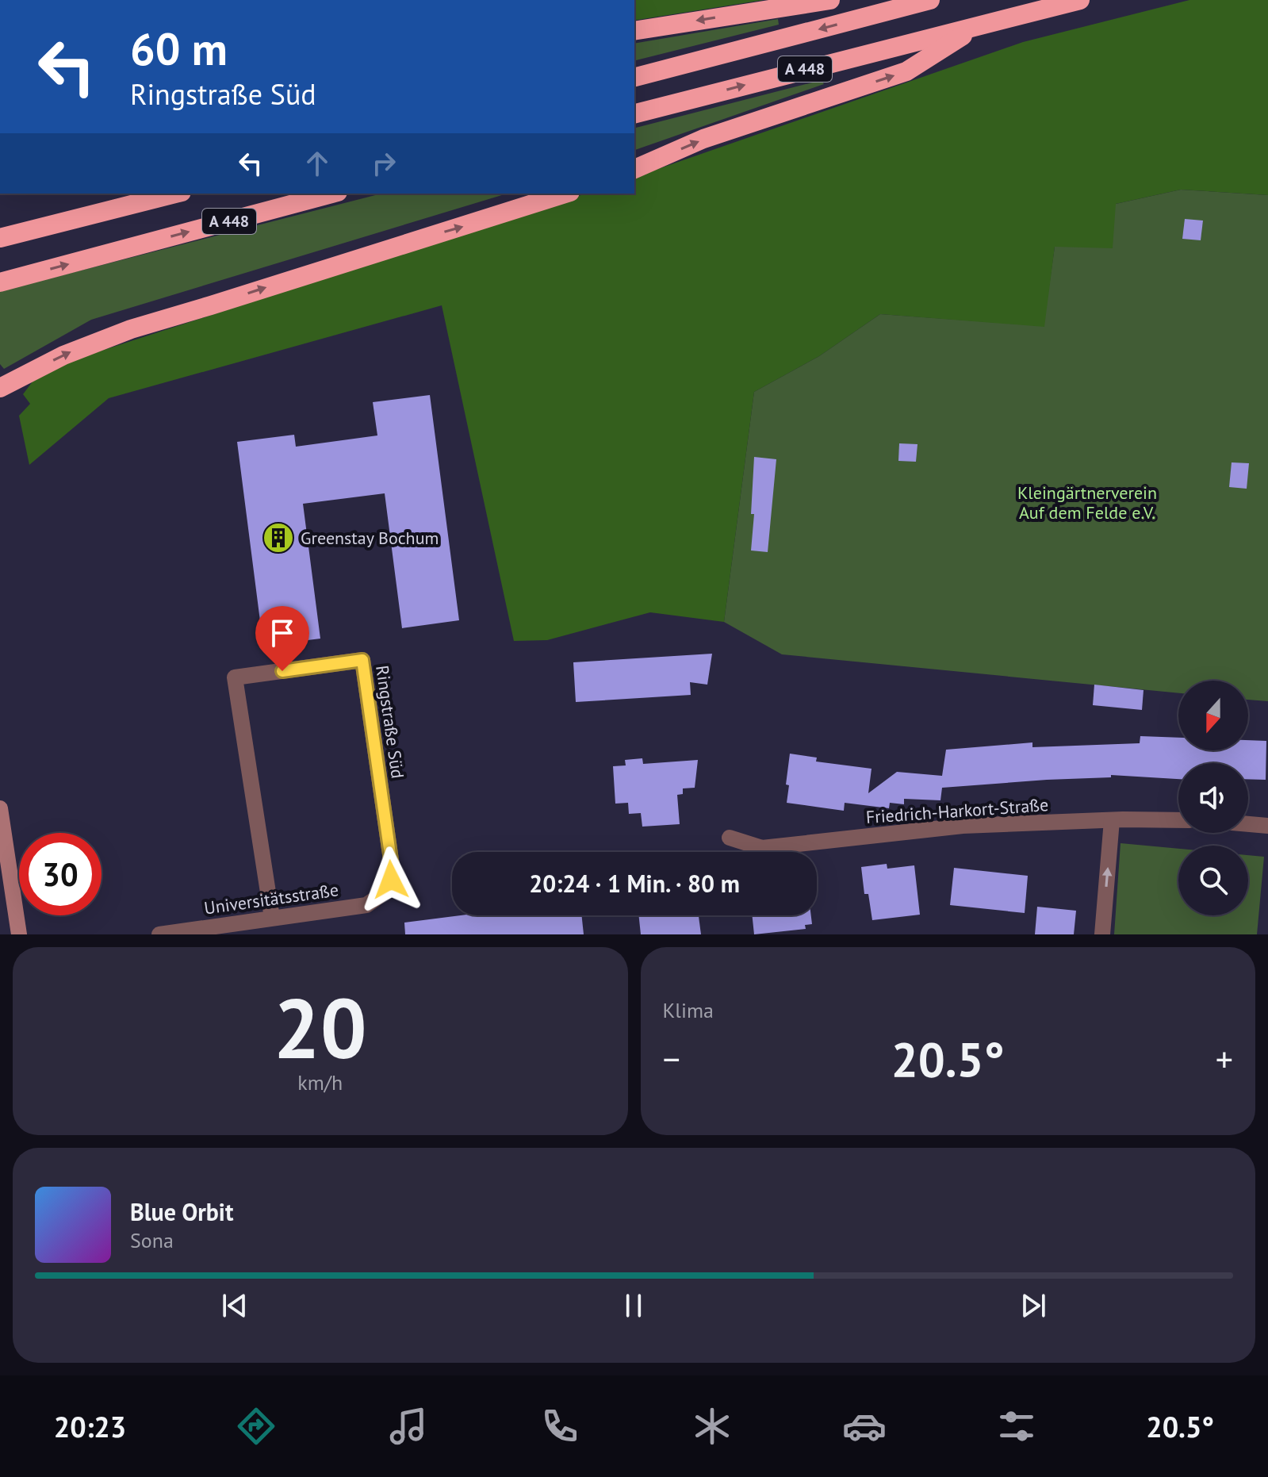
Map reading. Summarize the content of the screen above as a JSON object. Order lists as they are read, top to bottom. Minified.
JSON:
{"streets":{"highway":["A 448"],"street":["Ringstraße Süd","Friedrich-Harkort-Straße","Universitätsstraße"]},"crossings":[["Ringstraße Süd","Universitätsstraße"]],"parks":["Kleingärtnerverein Auf dem Felde e.V."],"places":{"building":["Greenstay Bochum"]},"north":"bottom","page":{"turn":["60 m","Ringstraße Süd"],"limit":"30","trip":"20:24 · 1 Min. · 80 m","tile":[["20","km/h"],"Klima"],"heat":["−","20.5°","+"],"song":["Blue Orbit","Sona"],"tabs":["20:23","20.5°"]}}
